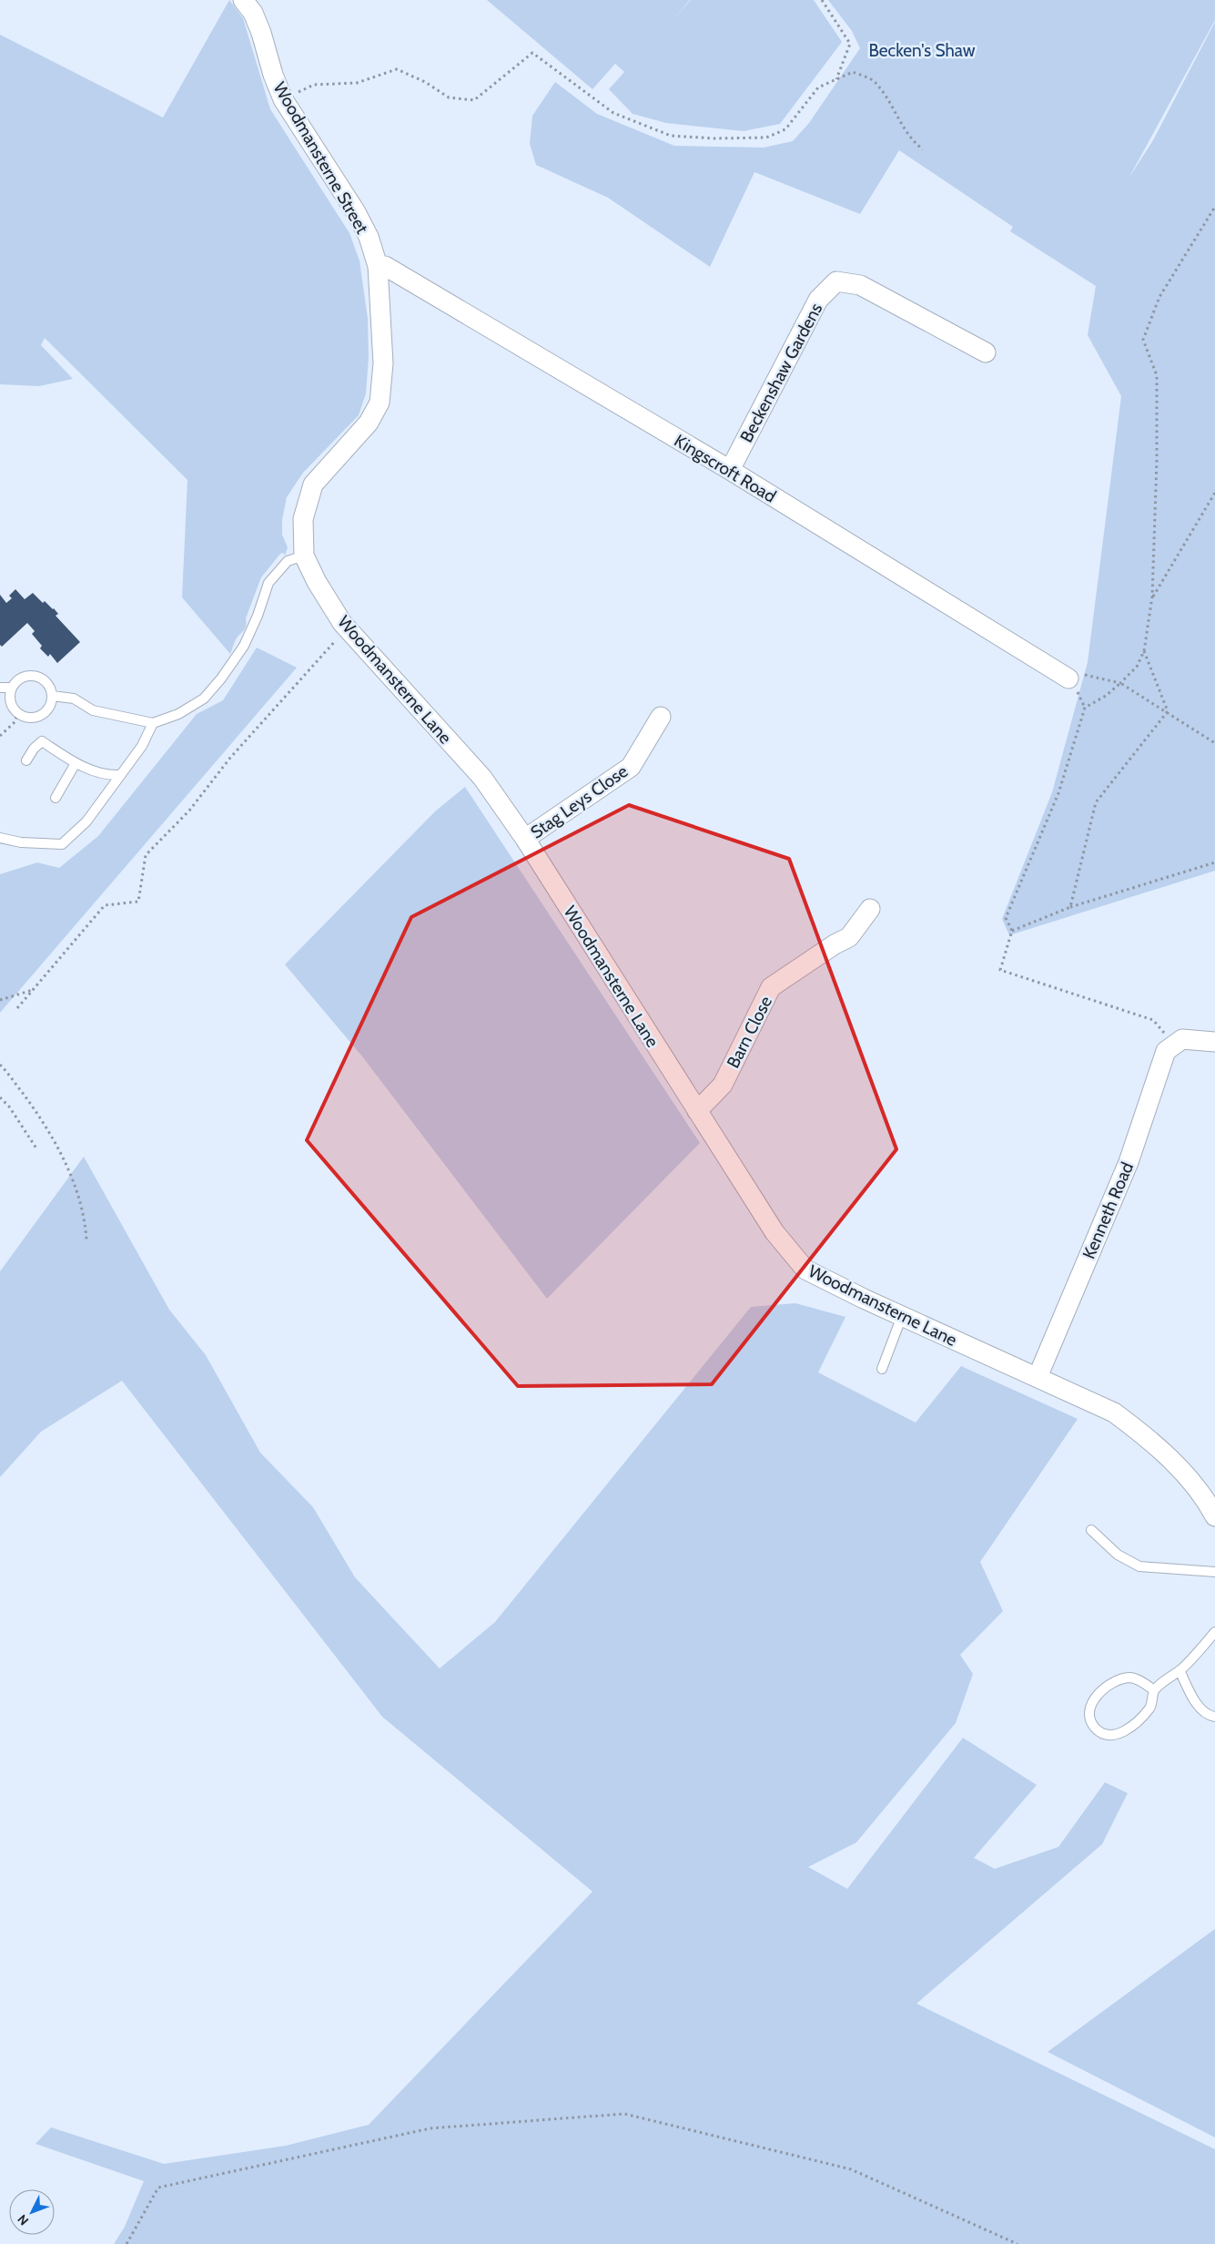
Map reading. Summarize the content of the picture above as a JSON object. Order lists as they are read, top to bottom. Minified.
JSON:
{"streets":{"street":["Woodmansterne Street","Beckenshaw Gardens","Kingscroft Road","Woodmansterne Lane","Stag Leys Close","Barn Close","Kenneth Road"]},"crossings":[["Woodmansterne Street","Kingscroft Road"],["Woodmansterne Street","Woodmansterne Lane"],["Beckenshaw Gardens","Kingscroft Road"],["Kingscroft Road","Woodmansterne Lane"],["Woodmansterne Lane","Stag Leys Close"],["Woodmansterne Lane","Barn Close"],["Woodmansterne Lane","Kenneth Road"]],"parks":["Becken's Shaw"],"north":"bottom left"}
